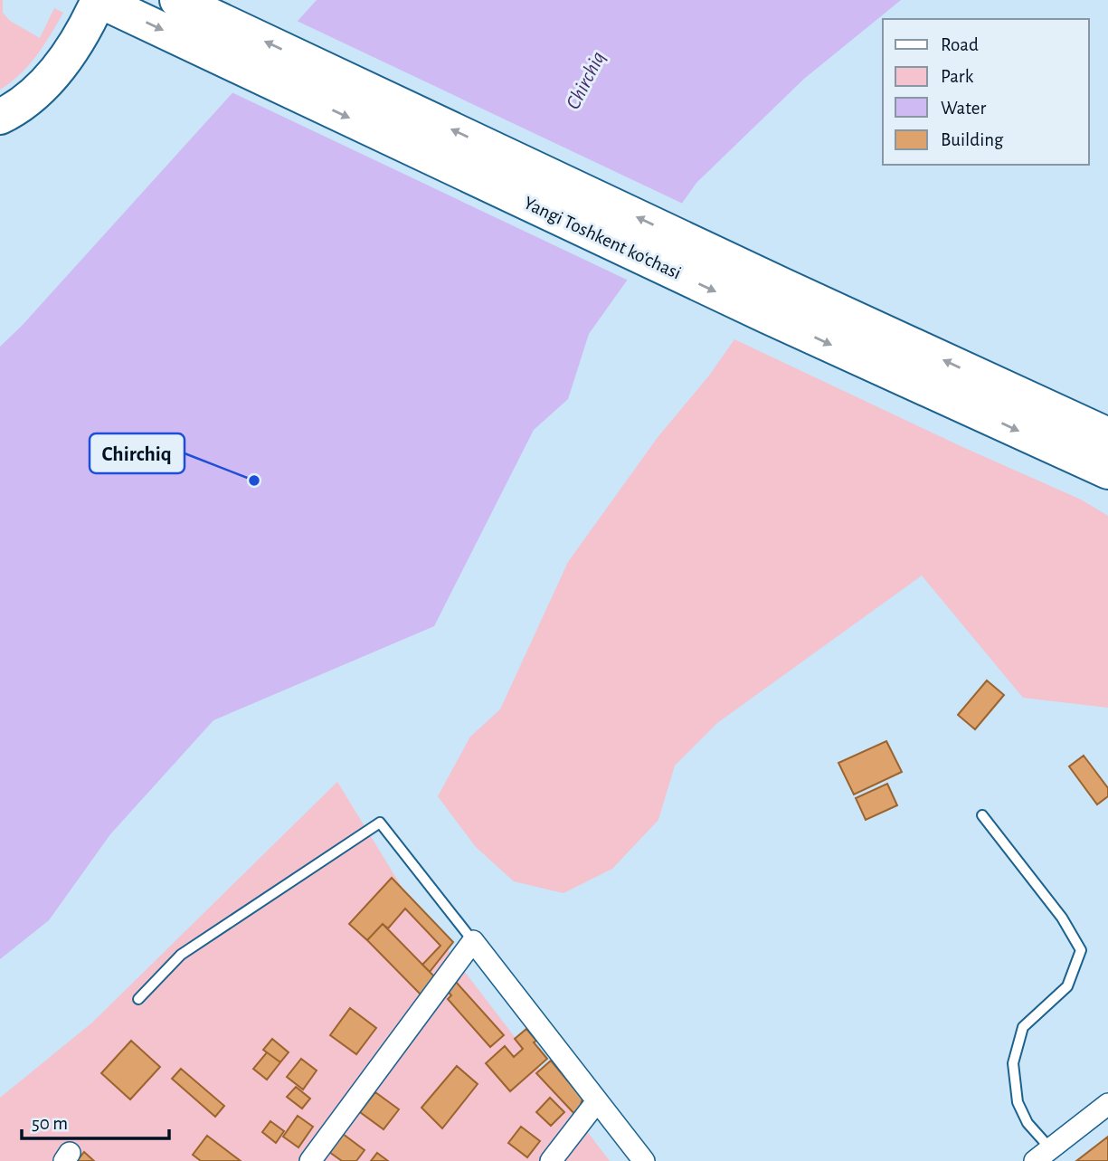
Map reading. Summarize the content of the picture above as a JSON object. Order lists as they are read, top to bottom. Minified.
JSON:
{"streets":{"highway":["Yangi Toshkent ko‘chasi"]},"water":["Chirchiq"],"places":["Chirchiq"],"legend":["Road","Park","Water","Building"],"scale_bar":"50 m"}
